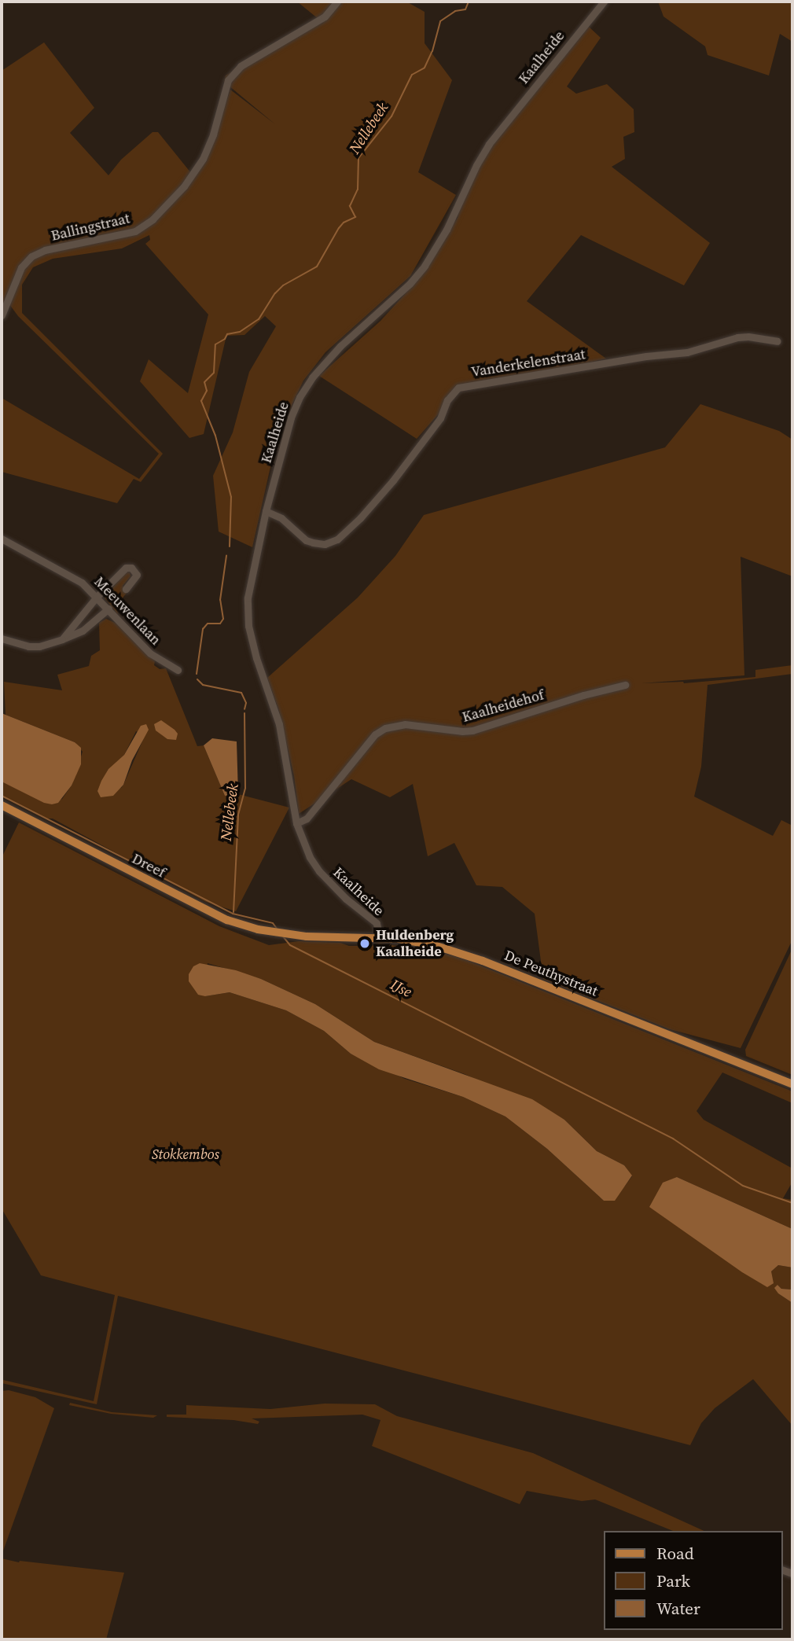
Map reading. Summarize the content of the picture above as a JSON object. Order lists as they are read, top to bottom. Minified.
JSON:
{"streets":{"main road":["Dreef","De Peuthystraat"],"street":["Kaalheide","Ballingstraat","Vanderkelenstraat","Meeuwenlaan","Kaalheidehof"]},"crossings":[["Kaalheide","Vanderkelenstraat"],["Kaalheide","Kaalheidehof"],["Kaalheide","De Peuthystraat"],["Dreef","De Peuthystraat"]],"water":["Nellebeek","IJse"],"parks":["Stokkembos"],"places":["Huldenberg Kaalheide"],"legend":["Road","Park","Water"]}
